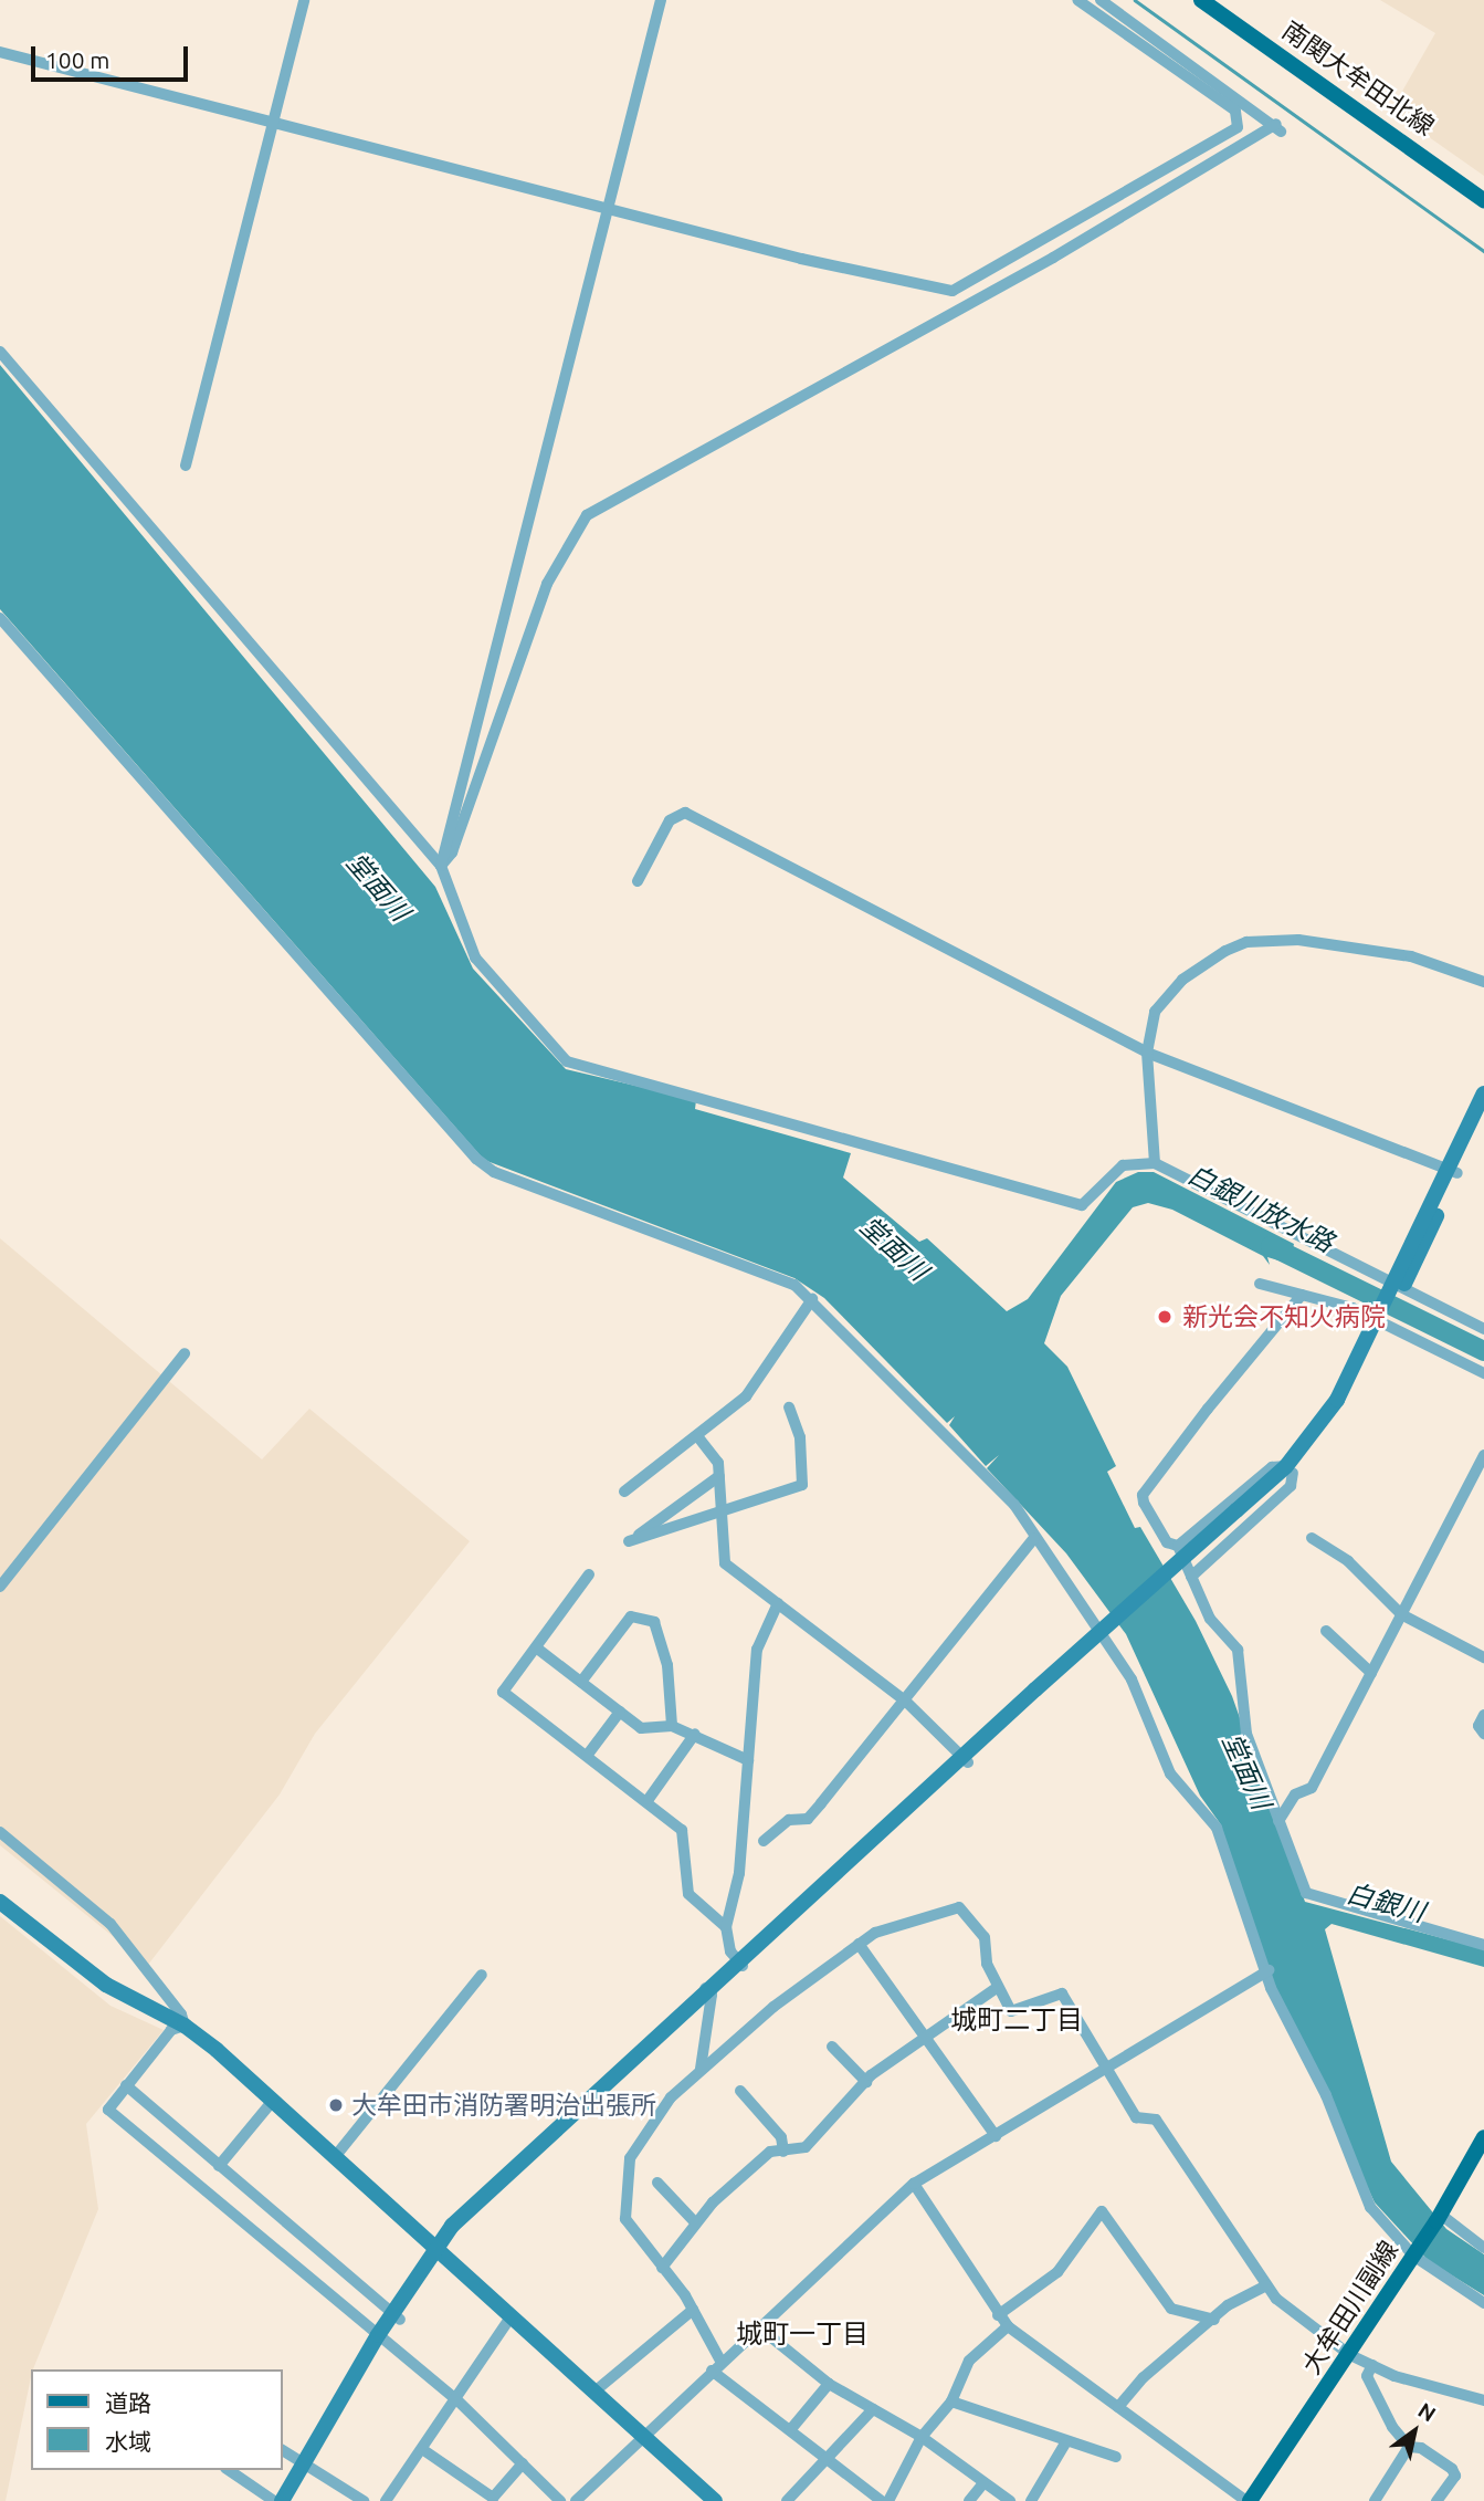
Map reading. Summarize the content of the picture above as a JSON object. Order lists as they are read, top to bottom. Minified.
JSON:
{"streets":{"main road":["南関大牟田北線","大牟田川副線"]},"districts":["城町二丁目","城町一丁目"],"water":["堂面川","白銀川放水路","白銀川"],"places":["新光会不知火病院","大牟田市消防署明治出張所"],"legend":["道路","水域"],"scale_bar":"100 m","north":"top right"}
